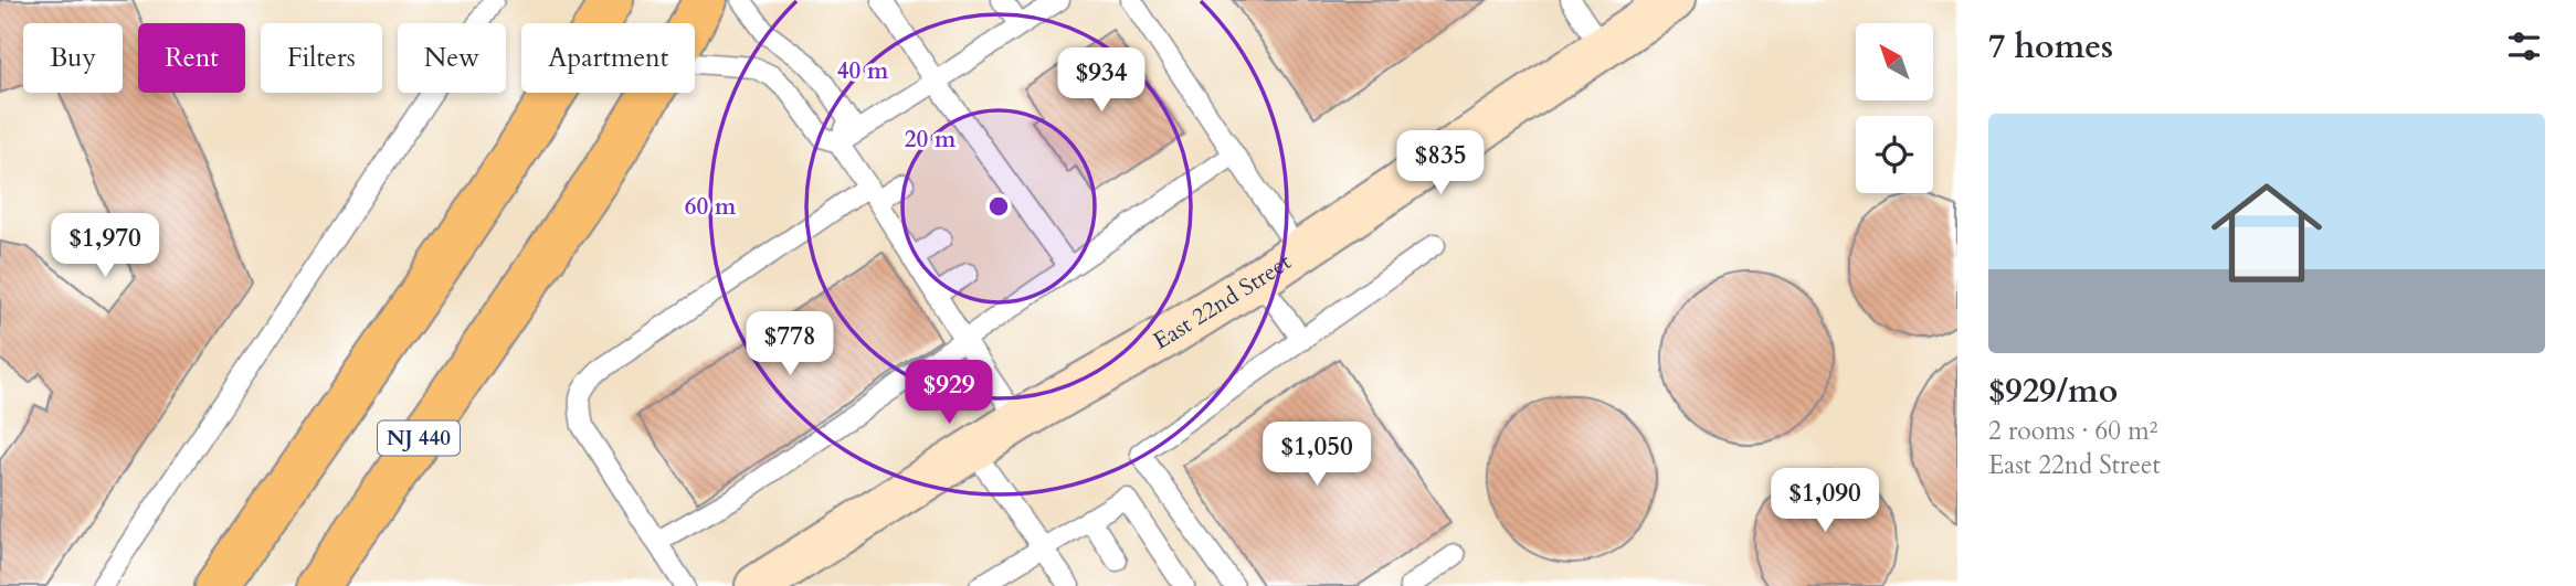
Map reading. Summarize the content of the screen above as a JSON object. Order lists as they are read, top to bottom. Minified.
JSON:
{"streets":{"highway":["NJ 440"],"street":["East 22nd Street"]},"north":"top left","page":{"heading":"7 homes","chip":["Buy","Rent","Filters","New","Apartment"],"price":["$934","$835","$1,970","$778","$929","$1,050","$1,090"],"list":[{"name":"$929/mo","note":"2 rooms · 60 m² · East 22nd Street"}]},"rings":["40 m","20 m","60 m"]}
